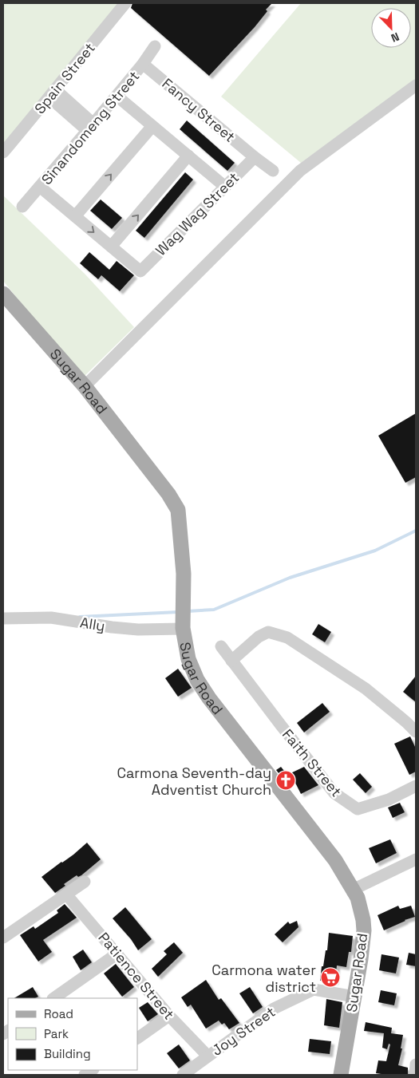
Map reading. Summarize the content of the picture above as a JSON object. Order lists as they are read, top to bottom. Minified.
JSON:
{"streets":{"main road":["Sugar Road"],"street":["Spain Street","Fancy Street","Sinandomeng Street","Wag Wag Street","Ally","Faith Street","Patience Street","Joy Street"]},"crossings":[["Fancy Street","Sinandomeng Street"],["Fancy Street","Wag Wag Street"],["Sugar Road","Ally"],["Sugar Road","Joy Street"],["Patience Street","Joy Street"]],"places":{"church":["Carmona Seventh-day Adventist Church"],"supermarket":["Carmona water district"]},"legend":["Road","Park","Building"],"north":"bottom right"}
